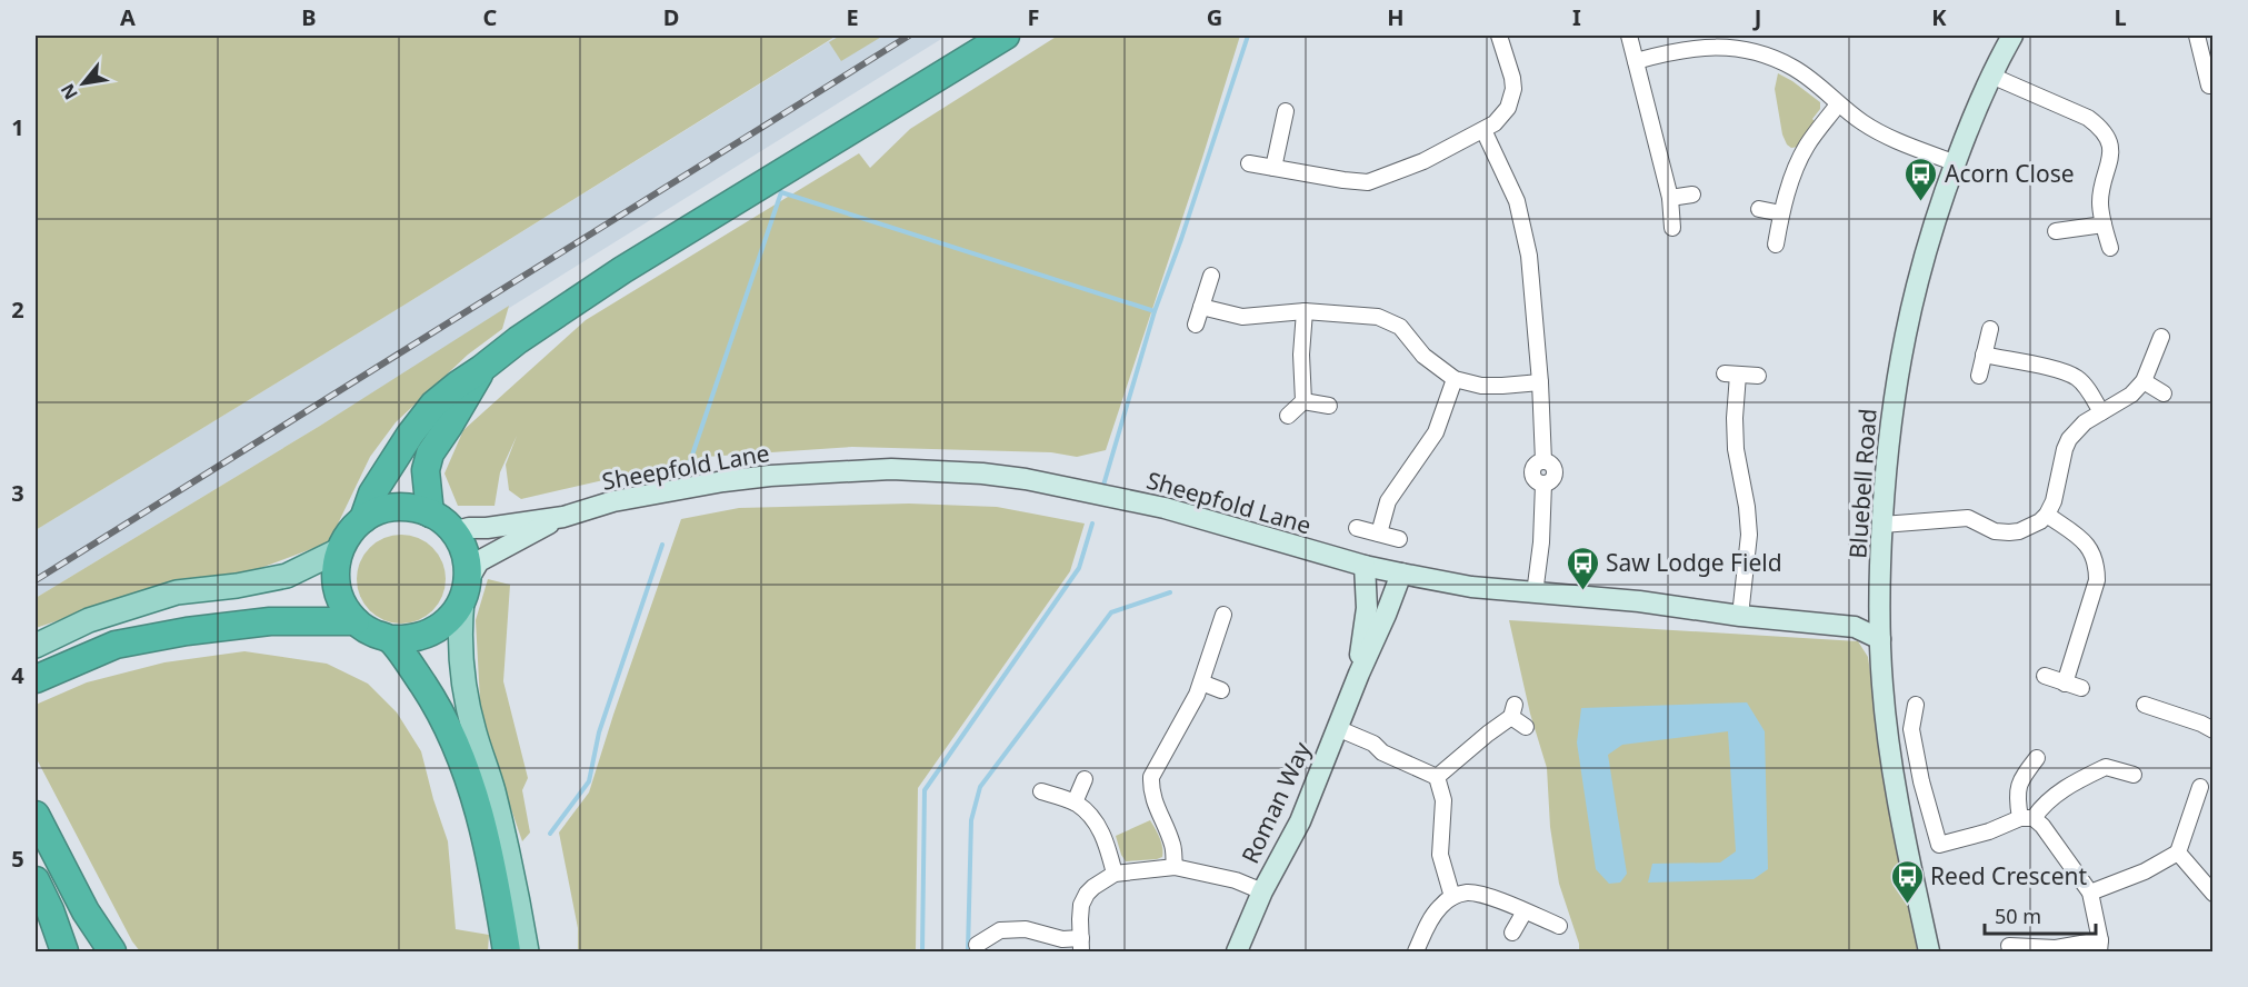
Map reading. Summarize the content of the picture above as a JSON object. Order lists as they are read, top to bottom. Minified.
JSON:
{"streets":{"street":["Sheepfold Lane","Bluebell Road","Roman Way"]},"crossings":[["Sheepfold Lane","Bluebell Road"],["Sheepfold Lane","Roman Way"]],"places":{"bus stop":["Acorn Close","Saw Lodge Field","Reed Crescent"]},"scale_bar":"50 m","north":"bottom left","grid":{"columns":["A","B","C","D","E","F","G","H","I","J","K","L"],"rows":["1","2","3","4","5"]}}
